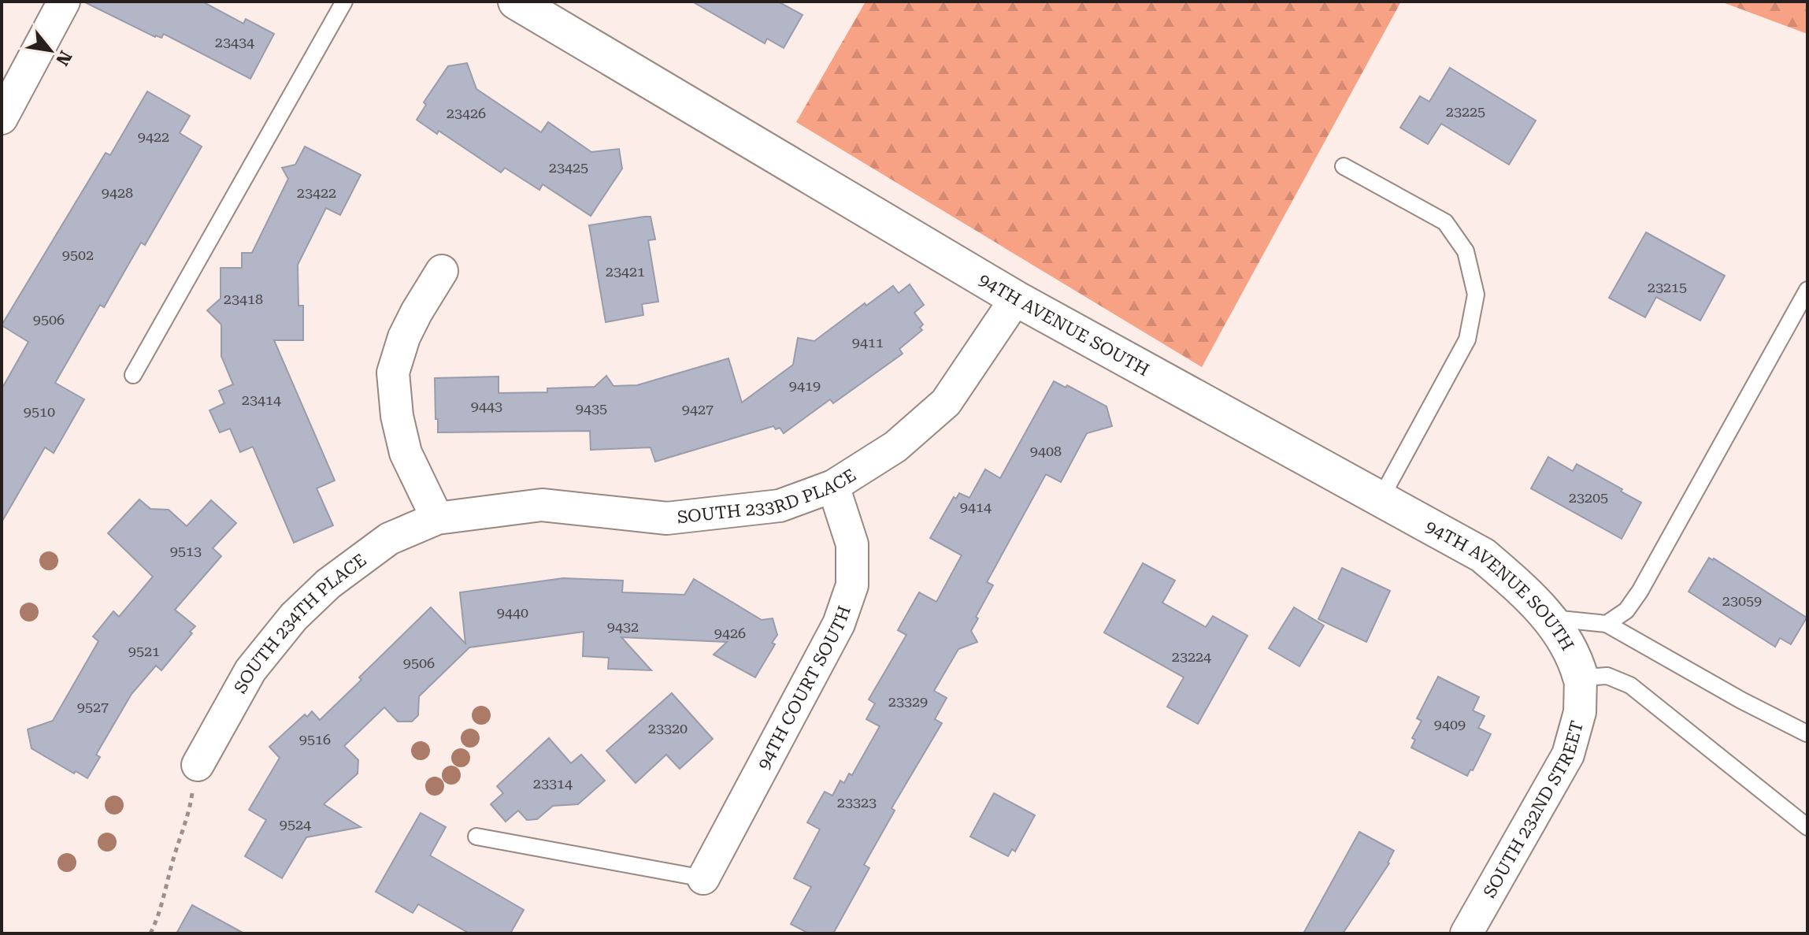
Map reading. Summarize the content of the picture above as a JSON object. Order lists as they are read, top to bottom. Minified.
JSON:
{"streets":{"street":["94TH AVENUE SOUTH","SOUTH 233RD PLACE","SOUTH 234TH PLACE","94TH COURT SOUTH","SOUTH 232ND STREET"]},"crossings":[["94TH AVENUE SOUTH","SOUTH 233RD PLACE"],["94TH AVENUE SOUTH","SOUTH 232ND STREET"],["SOUTH 233RD PLACE","SOUTH 234TH PLACE"],["SOUTH 233RD PLACE","94TH COURT SOUTH"]],"house_numbers":["23434","23225","23426","9422","23425","9428","23422","9502","23421","23215","23418","9506","9411","9419","23414","9443","9435","9427","9510","9408","23205","9414","9513","23059","9440","9432","9426","9521","23224","9506","23329","9527","9409","23320","9516","23314","23323","9524"],"north":"bottom right"}
